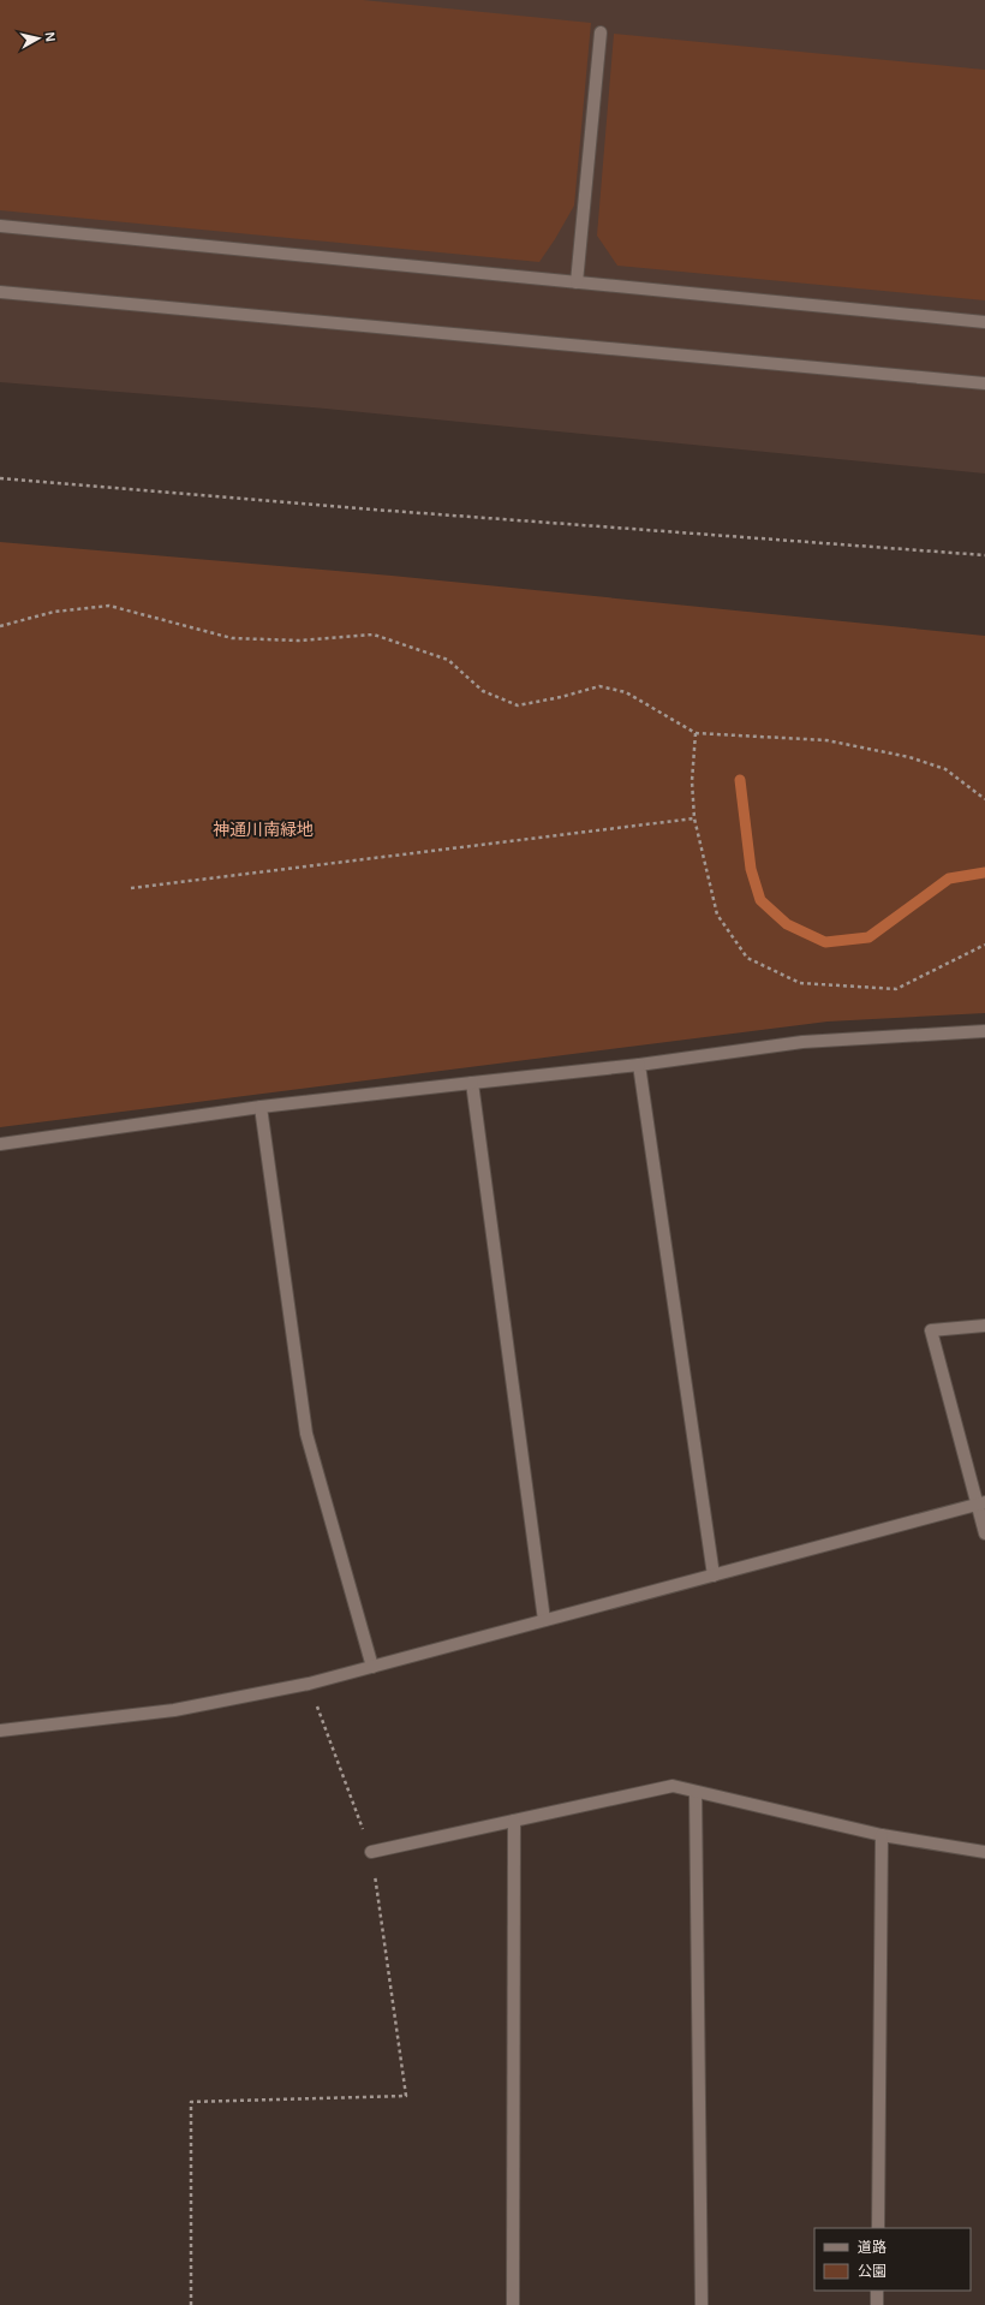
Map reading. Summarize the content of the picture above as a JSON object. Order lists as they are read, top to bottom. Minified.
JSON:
{"parks":["神通川南緑地"],"legend":["道路","公園"],"north":"right"}
